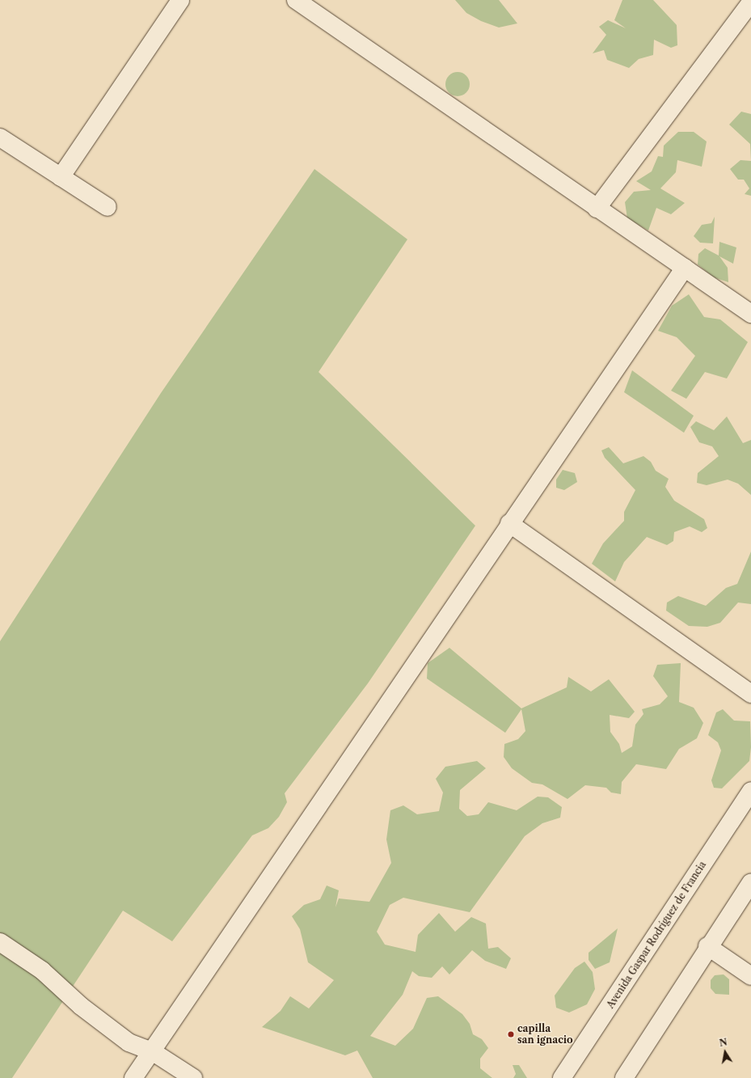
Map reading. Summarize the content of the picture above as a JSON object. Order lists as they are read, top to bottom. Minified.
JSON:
{"streets":{"street":["Avenida Gaspar Rodríguez de Francia"]},"places":["capilla san ignacio"],"north":"top"}
